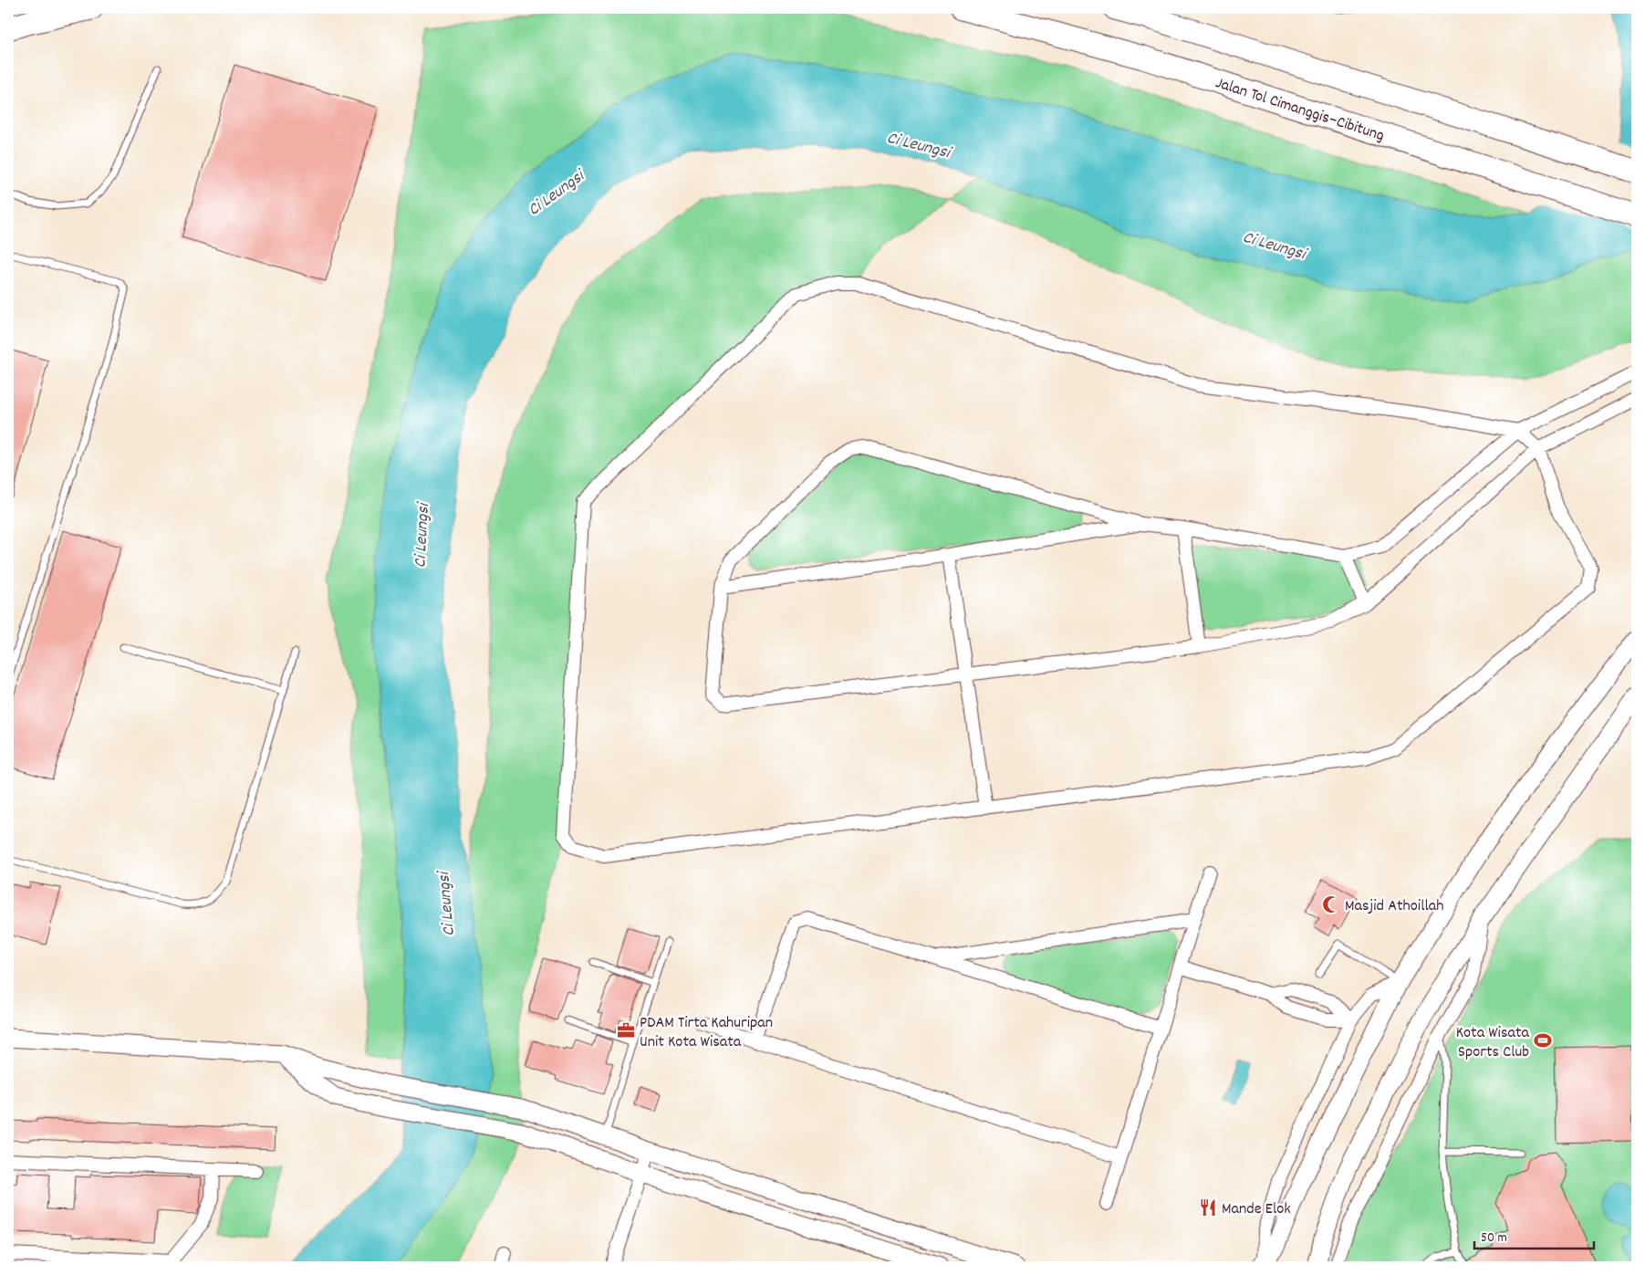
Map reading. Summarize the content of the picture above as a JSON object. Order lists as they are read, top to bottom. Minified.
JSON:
{"streets":{"highway":["Jalan Tol Cimanggis–Cibitung"]},"water":["Ci Leungsi"],"places":{"mosque":["Masjid Athoillah"],"office":["PDAM Tirta Kahuripan Unit Kota Wisata"],"sports":["Kota Wisata Sports Club"],"restaurant":["Mande Elok"]},"scale_bar":"50 m"}
